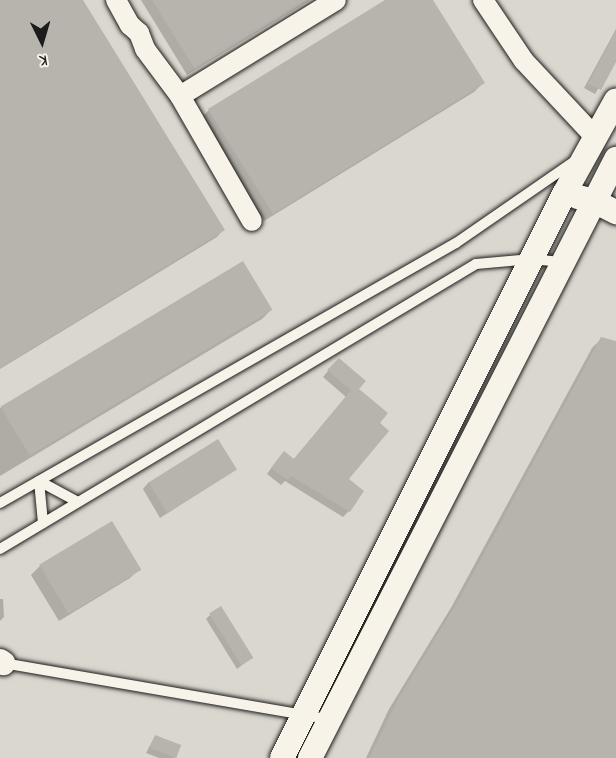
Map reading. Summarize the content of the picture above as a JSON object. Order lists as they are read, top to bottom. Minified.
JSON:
{"north":"bottom"}
